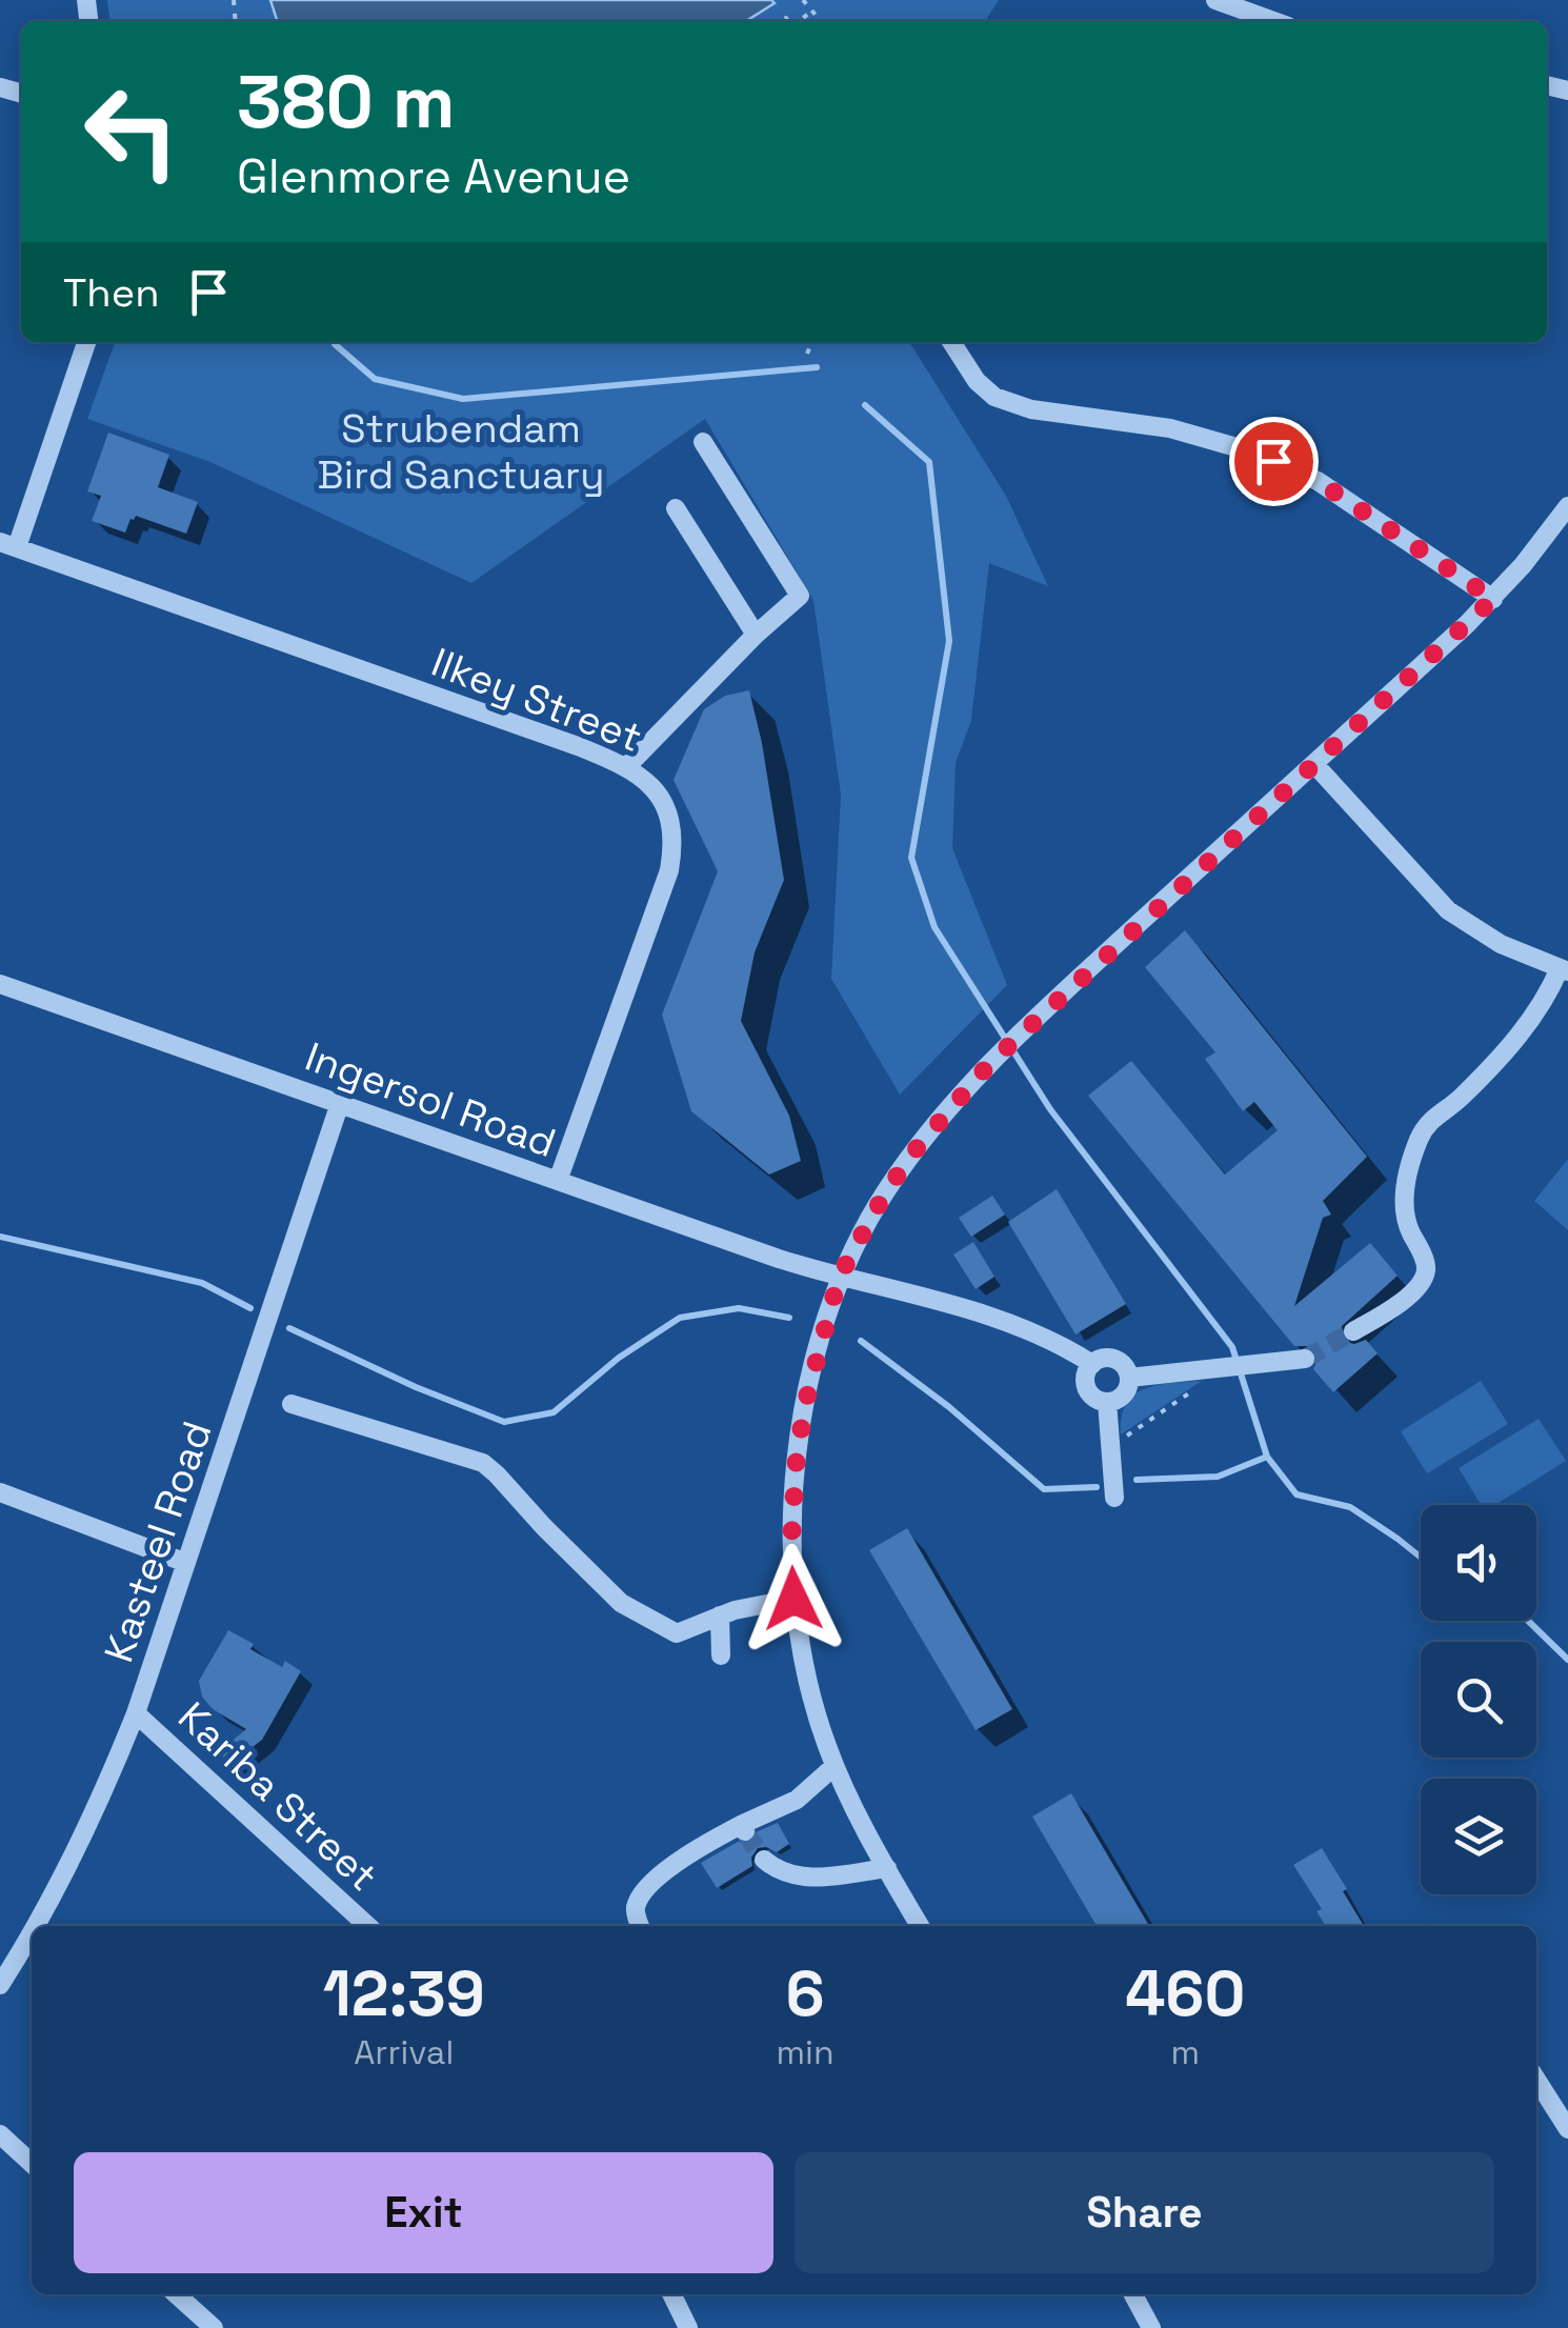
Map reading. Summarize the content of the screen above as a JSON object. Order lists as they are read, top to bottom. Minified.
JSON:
{"streets":{"street":["Ilkey Street","Ingersol Road","Kasteel Road","Kariba Street"]},"crossings":[["Ilkey Street","Ingersol Road"],["Ingersol Road","Kasteel Road"],["Kasteel Road","Kariba Street"]],"parks":["Strubendam Bird Sanctuary"],"page":{"turn":["380 m","Glenmore Avenue"],"then":"Then","eta":["12:39","Arrival","6","min","460","m"],"buttons":["Exit","Share"]}}
